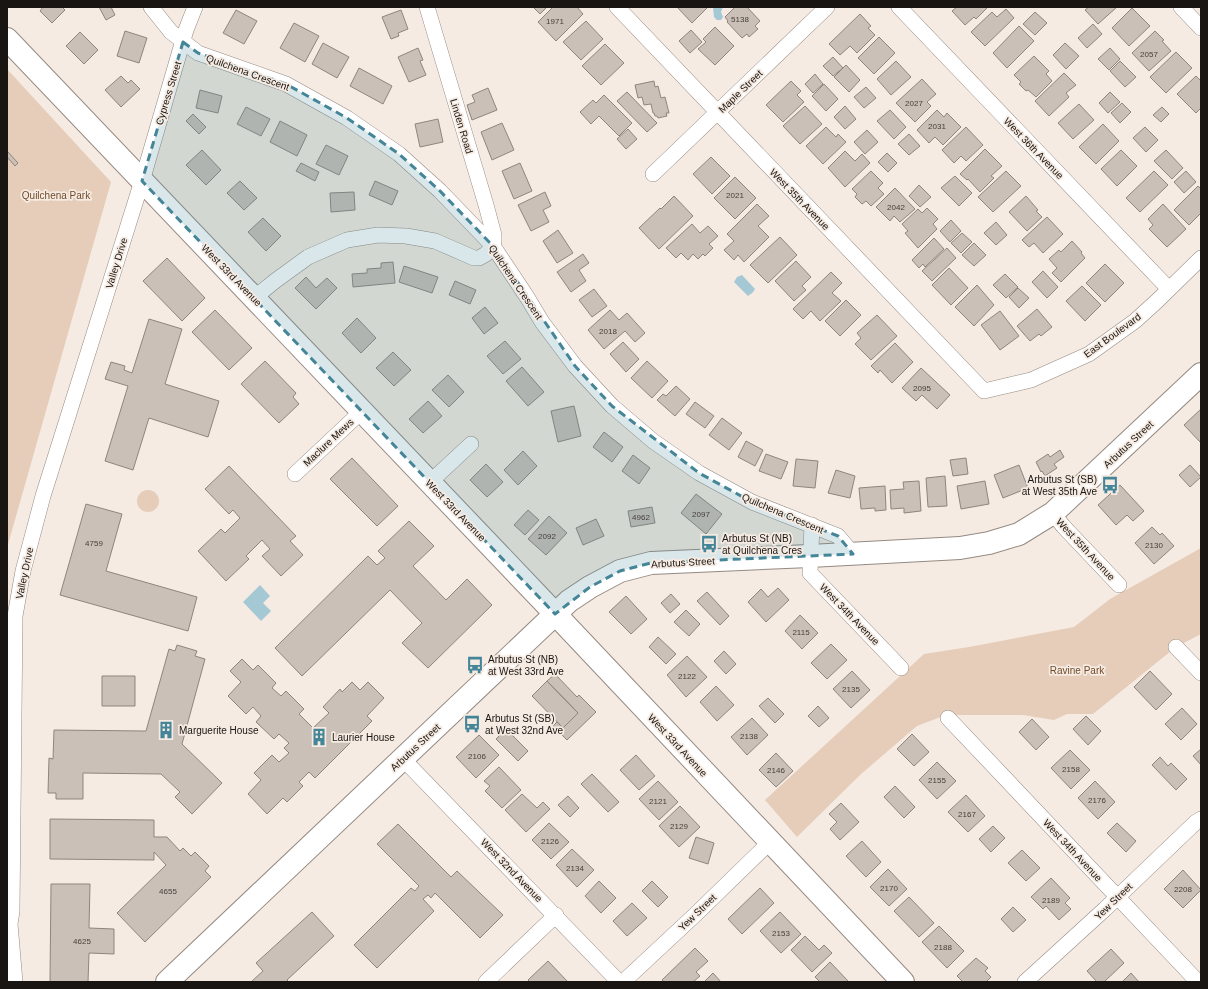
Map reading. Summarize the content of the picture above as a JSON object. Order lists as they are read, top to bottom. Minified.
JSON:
{"streets":{"street":["Quilchena Crescent","Maple Street","Cypress Street","Linden Road","West 36th Avenue","West 35th Avenue","Valley Drive","West 33rd Avenue","East Boulevard","Maclure Mews","Arbutus Street","West 34th Avenue","West 32nd Avenue","Yew Street"]},"crossings":[["Quilchena Crescent","Cypress Street"],["Quilchena Crescent","Linden Road"],["Quilchena Crescent","Arbutus Street"],["Quilchena Crescent","West 34th Avenue"],["Maple Street","West 35th Avenue"],["Cypress Street","Valley Drive"],["Cypress Street","West 33rd Avenue"],["West 36th Avenue","East Boulevard"],["West 35th Avenue","East Boulevard"],["West 35th Avenue","Arbutus Street"],["Valley Drive","West 33rd Avenue"],["West 33rd Avenue","Maclure Mews"],["West 33rd Avenue","Arbutus Street"],["West 33rd Avenue","Yew Street"],["Arbutus Street","West 34th Avenue"],["Arbutus Street","West 32nd Avenue"],["West 34th Avenue","Yew Street"]],"parks":["Quilchena Park","Ravine Park"],"places":{"bus stop":["Arbutus St (SB) at West 35th Ave","Arbutus St (NB) at Quilchena Cres","Arbutus St (NB) at West 33rd Ave","Arbutus St (SB) at West 32nd Ave"],"building":["Marguerite House","Laurier House"]},"house_numbers":["5138","1971","2057","2027","2031","2021","2042","2018","2095","2097","4962","2092","4759","2130","2115","2122","2135","2138","2106","2158","2146","2155","2176","2121","2167","2129","2126","2134","2170","2208","4655","2189","2153","4625","2188"]}
